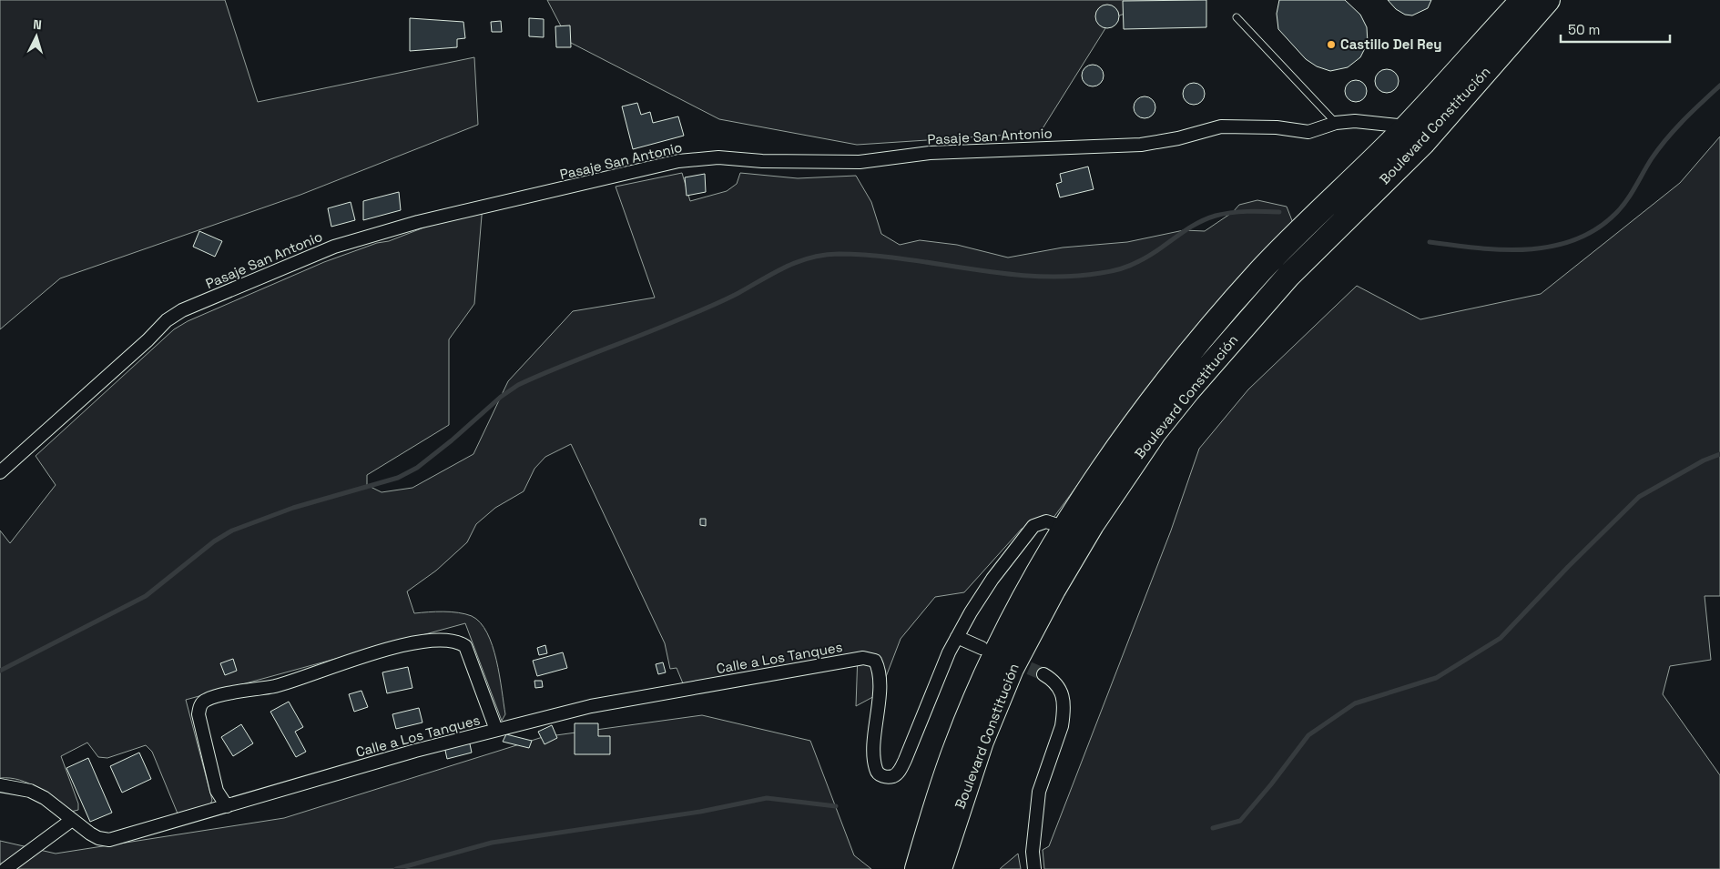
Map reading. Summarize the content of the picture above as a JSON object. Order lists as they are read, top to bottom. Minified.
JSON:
{"streets":{"highway":["Boulevard Constitución"],"street":["Pasaje San Antonio","Calle a Los Tanques"]},"crossings":[["Boulevard Constitución","Pasaje San Antonio"]],"places":["Castillo Del Rey"],"scale_bar":"50 m","north":"top"}
